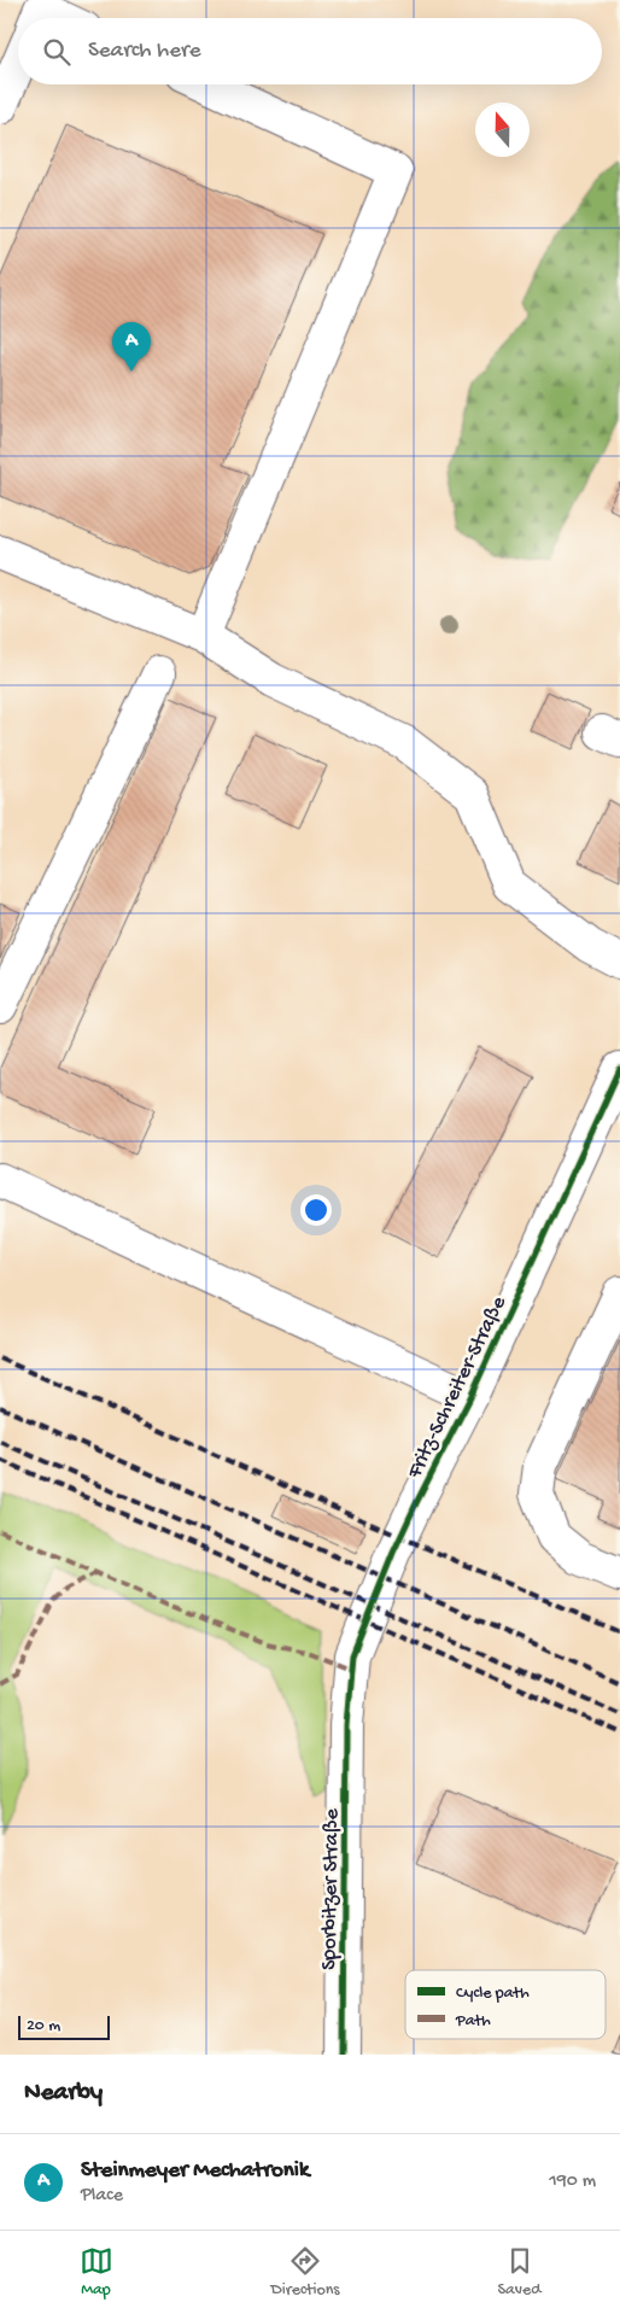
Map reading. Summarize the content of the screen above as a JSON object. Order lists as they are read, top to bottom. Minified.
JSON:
{"streets":{"street":["Fritz-Schreiter-Straße","Sporbitzer Straße"]},"crossings":[["Fritz-Schreiter-Straße","Sporbitzer Straße"]],"legend":["Cycle path","Path"],"scale_bar":"20 m","north":"top","page":{"search":"Search here","pins":"A","scale":"20 m","heading":"Nearby","list":[{"mark":"A","name":"Steinmeyer Mechatronik","note":"Place","value":"190 m"}],"nav":["Map","Directions","Saved"]}}
